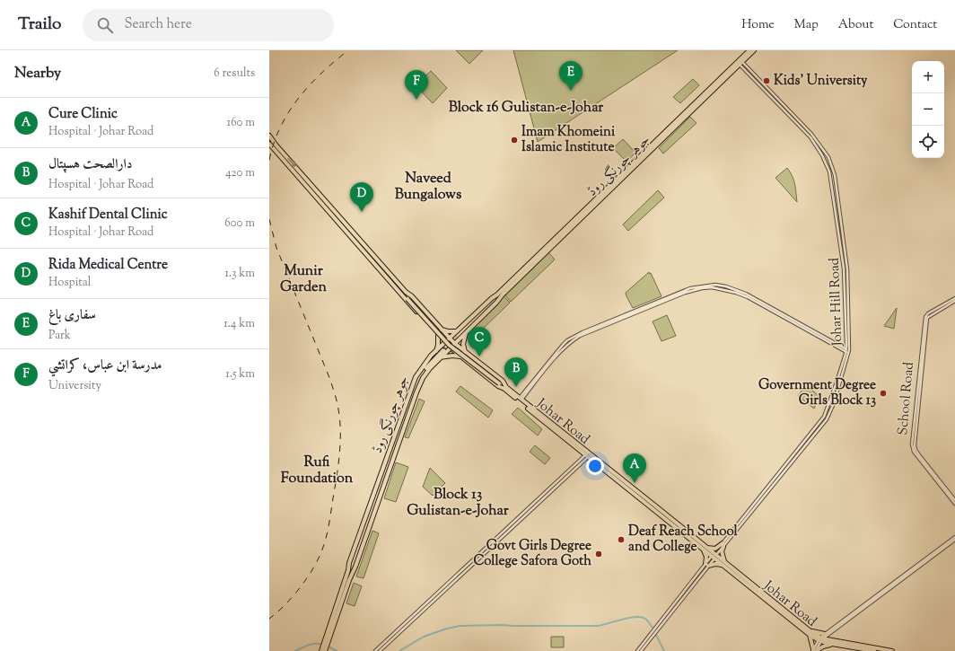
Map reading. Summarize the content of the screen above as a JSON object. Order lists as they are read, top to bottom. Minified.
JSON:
{"streets":{"main road":["جوہر چورنگی روڈ","Johar Road"],"street":["Johar Hill Road","School Road"]},"crossings":[["جوہر چورنگی روڈ","Johar Hill Road"],["جوہر چورنگی روڈ","Johar Road"],["Johar Hill Road","Johar Road"]],"districts":["Block 16 Gulistan-e-Johar","Naveed Bungalows","Munir Garden","Rufi Foundation","Block 13 Gulistan-e-Johar"],"places":["Kids' University","Imam Khomeini Islamic Institute","Government Degree Girls Block 13","Deaf Reach School and College","Govt Girls Degree College Safora Goth"],"page":{"header":"Trailo","search":"Search here","nav":["Home","Map","About","Contact"],"heading":["Nearby","6 results"],"map_buttons":["+","−"],"pins":["E","F","D","C","B","A"],"list":[{"mark":"A","name":"Cure Clinic","note":"Hospital · Johar Road","value":"160 m"},{"mark":"B","name":"دارالصحت ہسپتال","note":"Hospital · Johar Road","value":"420 m"},{"mark":"C","name":"Kashif Dental Clinic","note":"Hospital · Johar Road","value":"600 m"},{"mark":"D","name":"Rida Medical Centre","note":"Hospital","value":"1.3 km"},{"mark":"E","name":"سفاری باغ","note":"Park","value":"1.4 km"},{"mark":"F","name":"مدرسة ابن عباس، كراتشي","note":"University","value":"1.5 km"}]}}
